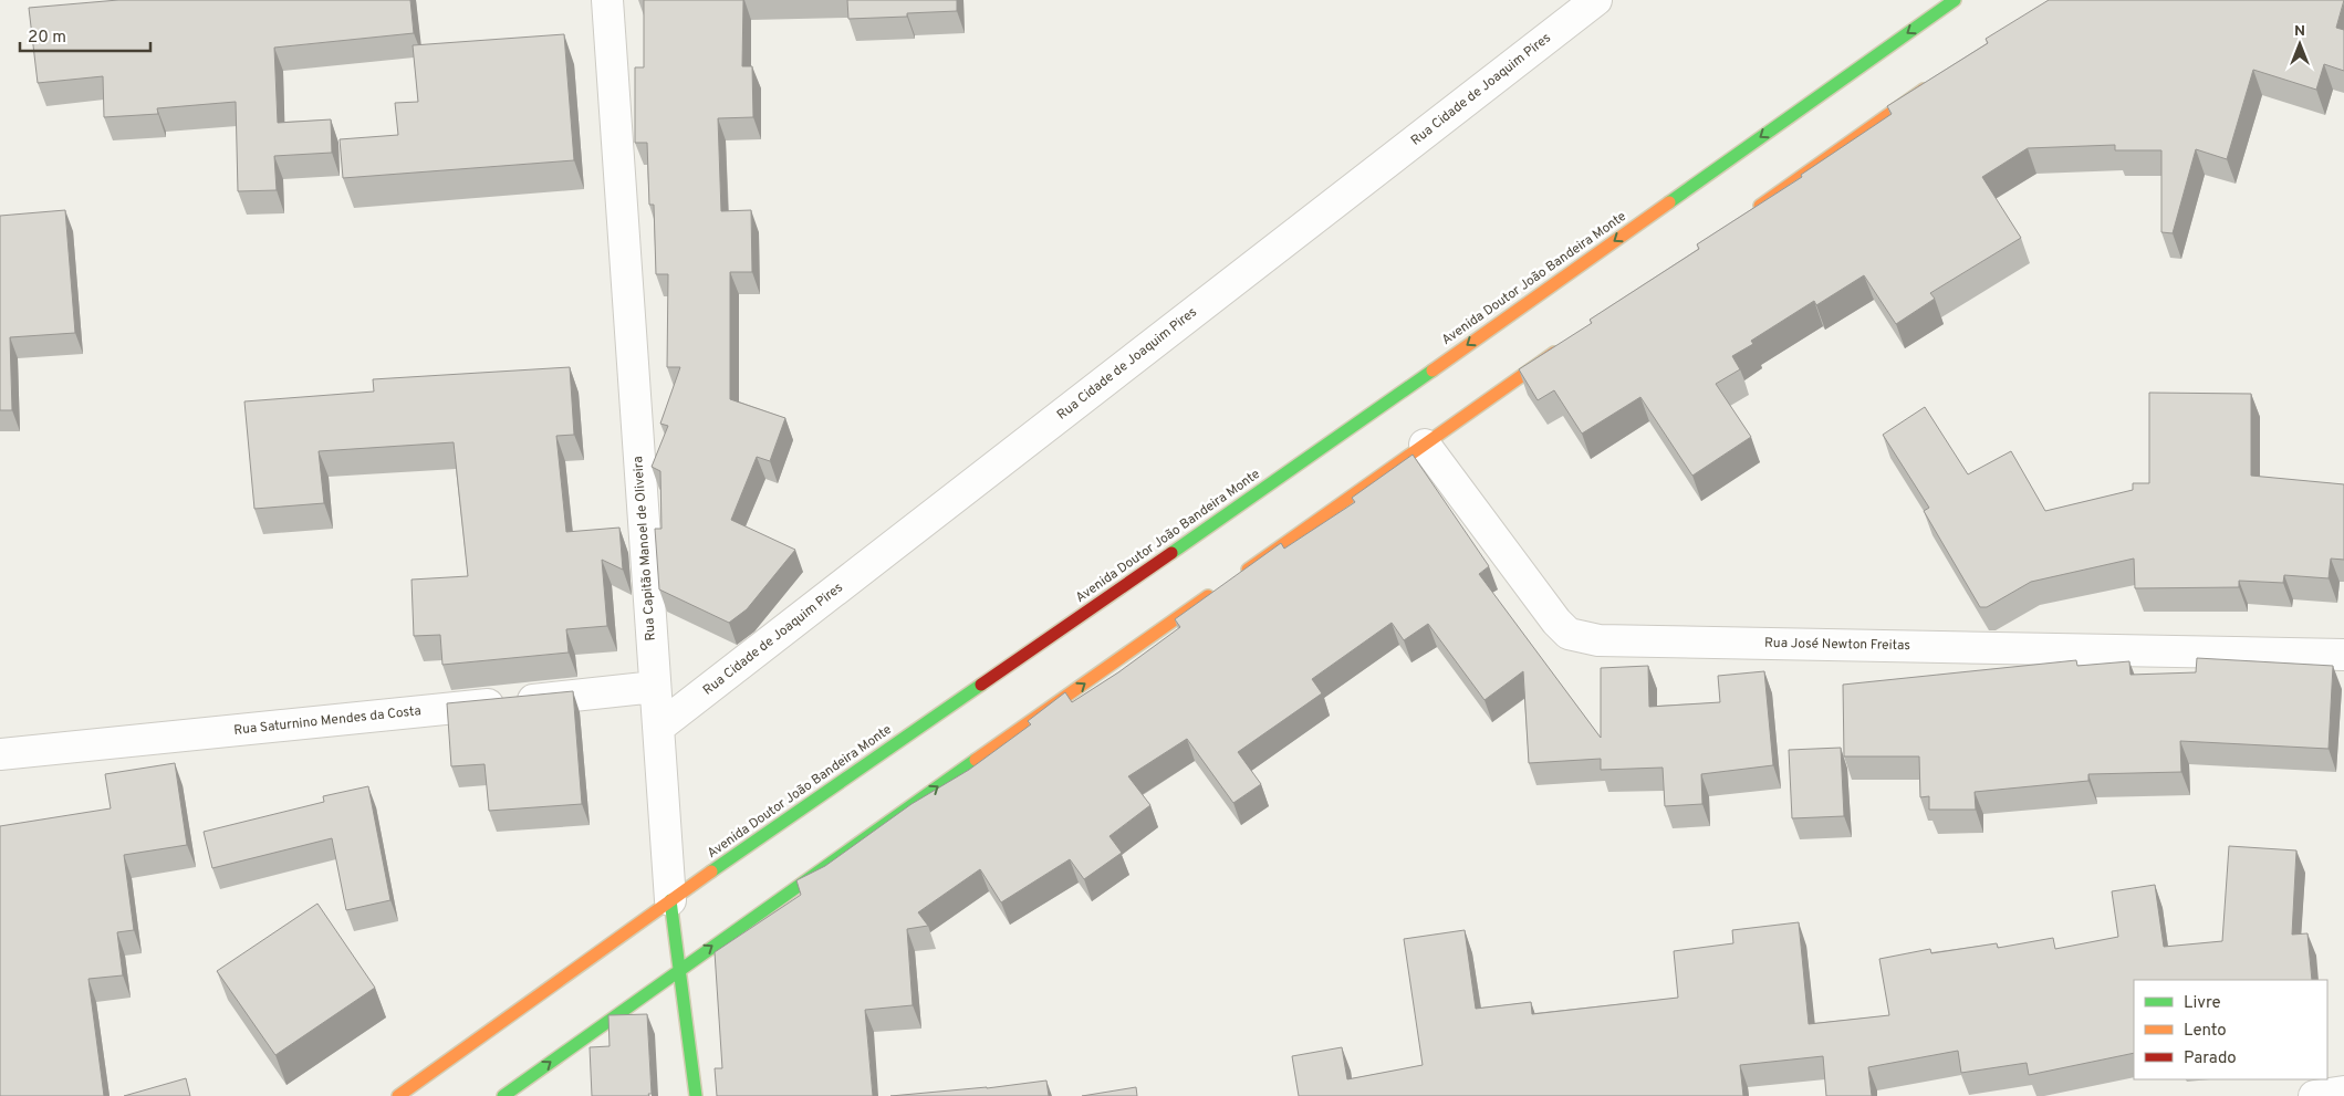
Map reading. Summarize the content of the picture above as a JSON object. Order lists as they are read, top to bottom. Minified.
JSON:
{"streets":{"main road":["Avenida Doutor João Bandeira Monte","Rua Capitão Manoel de Oliveira"],"street":["Rua Cidade de Joaquim Pires","Rua José Newton Freitas","Rua Saturnino Mendes da Costa"]},"crossings":[["Rua Cidade de Joaquim Pires","Rua Capitão Manoel de Oliveira"],["Avenida Doutor João Bandeira Monte","Rua Capitão Manoel de Oliveira"],["Rua Capitão Manoel de Oliveira","Rua Saturnino Mendes da Costa"]],"legend":["Livre","Lento","Parado"],"scale_bar":"20 m","north":"top"}
